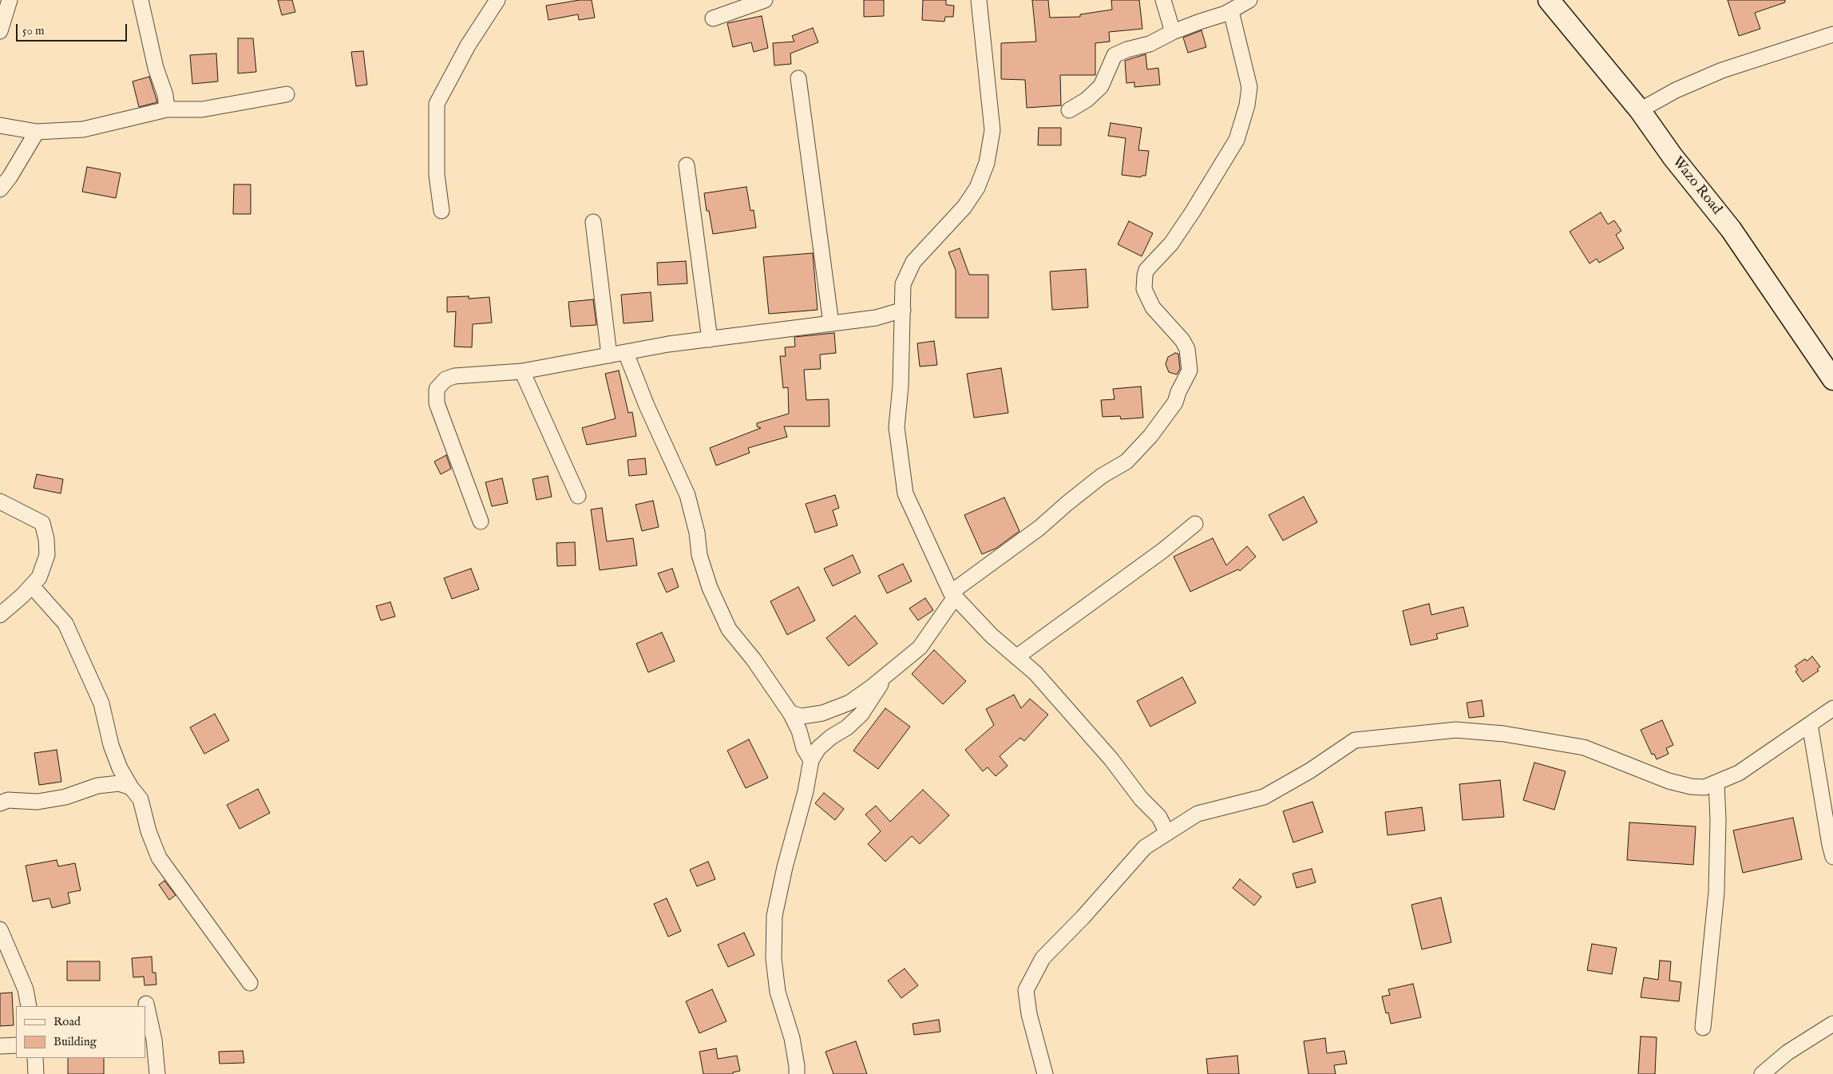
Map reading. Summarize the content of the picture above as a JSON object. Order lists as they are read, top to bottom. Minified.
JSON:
{"streets":{"main road":["Wazo Road"]},"legend":["Road","Building"],"scale_bar":"50 m"}
